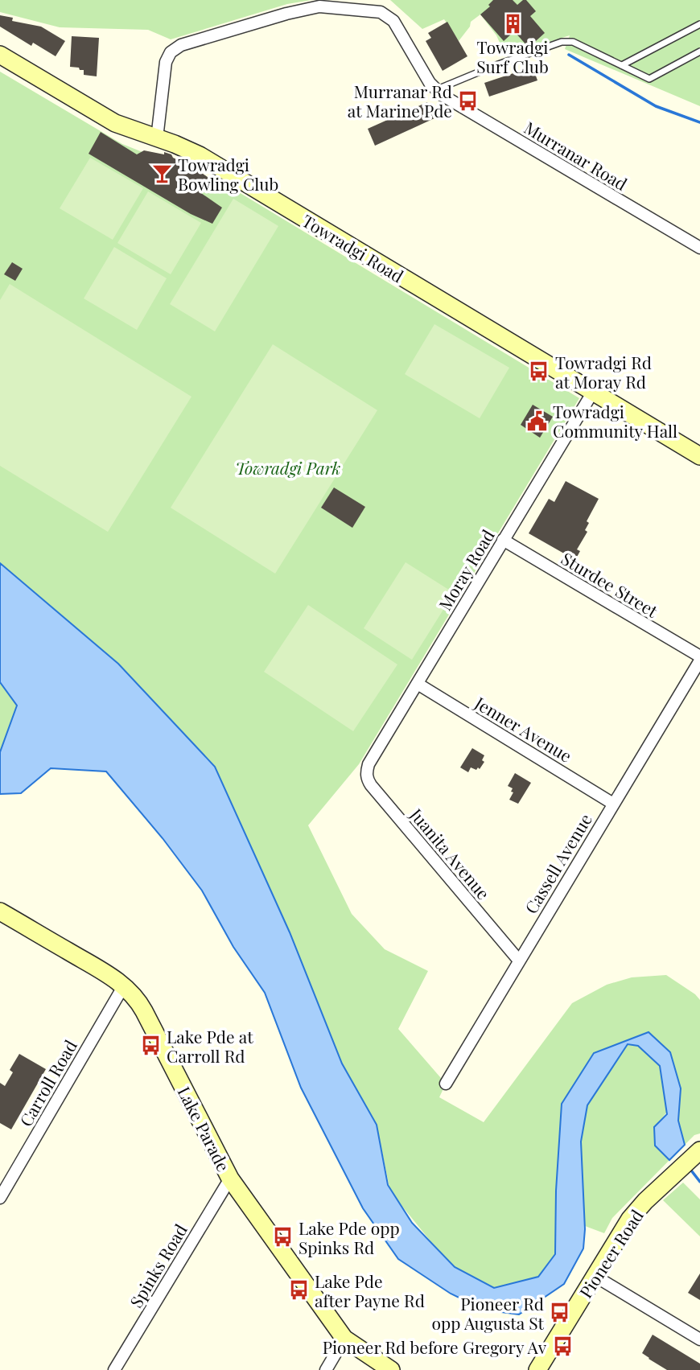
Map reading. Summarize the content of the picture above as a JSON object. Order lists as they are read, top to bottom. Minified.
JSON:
{"streets":{"main road":["Towradgi Road","Lake Parade","Pioneer Road"],"street":["Murranar Road","Moray Road","Sturdee Street","Jenner Avenue","Juanita Avenue","Cassell Avenue","Carroll Road","Spinks Road"]},"crossings":[["Towradgi Road","Moray Road"],["Moray Road","Sturdee Street"],["Moray Road","Jenner Avenue"],["Moray Road","Juanita Avenue"],["Sturdee Street","Cassell Avenue"],["Jenner Avenue","Cassell Avenue"],["Juanita Avenue","Cassell Avenue"],["Carroll Road","Lake Parade"],["Lake Parade","Spinks Road"]],"parks":["Towradgi Park"],"places":{"building":["Towradgi Surf Club"],"bus stop":["Murranar Rd at Marine Pde","Towradgi Rd at Moray Rd","Lake Pde at Carroll Rd","Lake Pde opp Spinks Rd","Lake Pde after Payne Rd","Pioneer Rd opp Augusta St","Pioneer Rd before Gregory Av"],"bar":["Towradgi Bowling Club"],"public building":["Towradgi Community Hall"]}}
